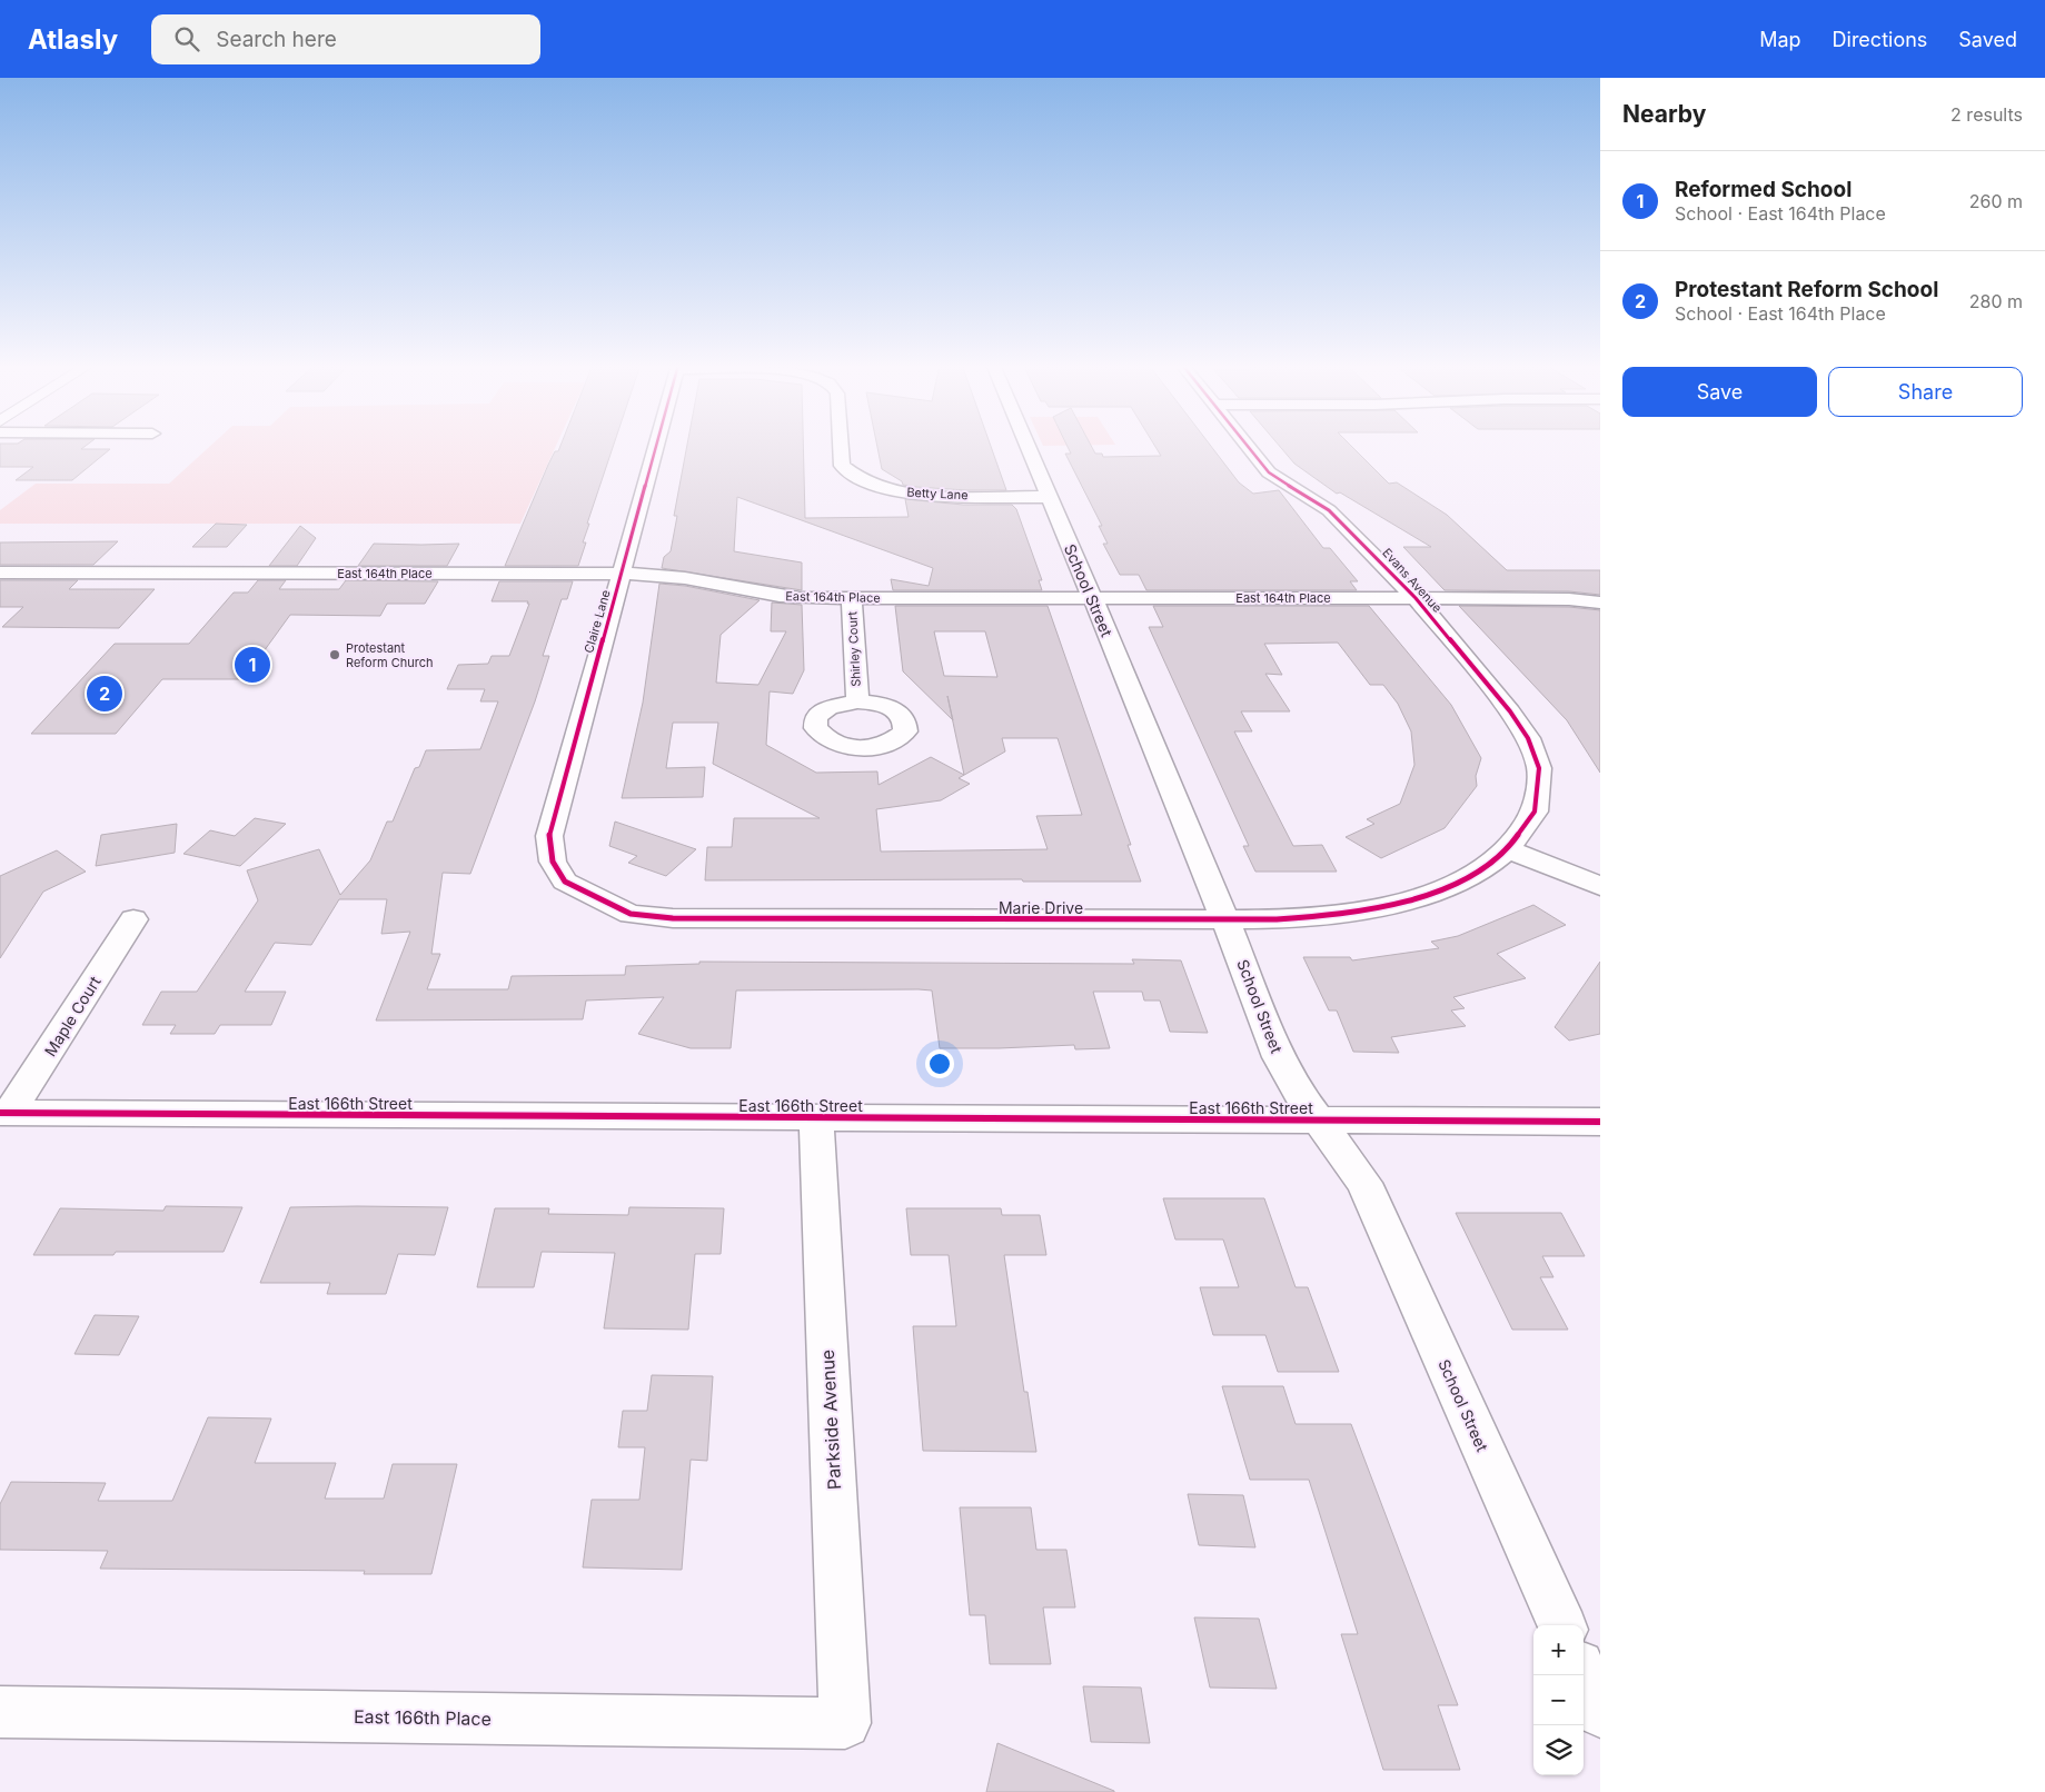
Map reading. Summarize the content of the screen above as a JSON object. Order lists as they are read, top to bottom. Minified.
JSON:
{"streets":{"street":["Betty Lane","East 164th Place","Evans Avenue","School Street","Claire Lane","Shirley Court","Marie Drive","Maple Court","East 166th Street","Parkside Avenue","East 166th Place"]},"crossings":[["Betty Lane","School Street"],["East 164th Place","Evans Avenue"],["East 164th Place","School Street"],["East 164th Place","Claire Lane"],["East 164th Place","Shirley Court"],["Evans Avenue","Marie Drive"],["School Street","Marie Drive"],["School Street","East 166th Street"],["Claire Lane","Marie Drive"],["Maple Court","East 166th Street"],["East 166th Street","Parkside Avenue"],["Parkside Avenue","East 166th Place"]],"places":["Protestant Reform Church"],"page":{"header":"Atlasly","search":"Search here","nav":["Map","Directions","Saved"],"heading":["Nearby","2 results"],"list":[{"mark":"1","name":"Reformed School","note":"School · East 164th Place","value":"260 m"},{"mark":"2","name":"Protestant Reform School","note":"School · East 164th Place","value":"280 m"}],"buttons":["Save","Share"],"pins":["1","2"],"map_buttons":["+","−"]}}
